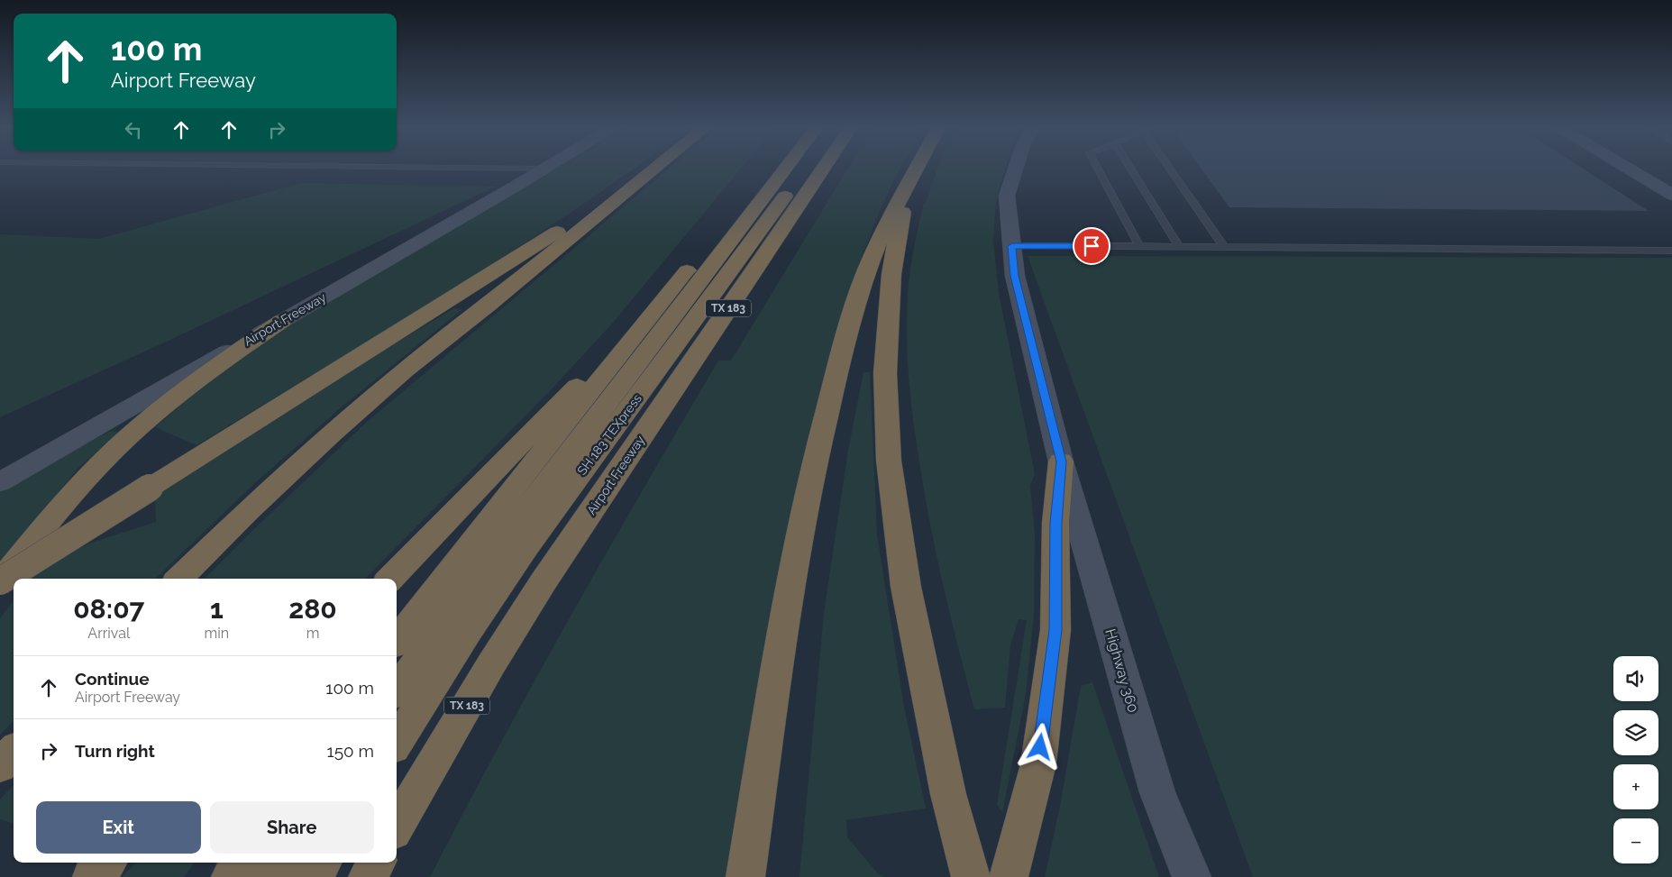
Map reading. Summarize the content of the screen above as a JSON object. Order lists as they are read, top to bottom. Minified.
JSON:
{"streets":{"highway":["TX 183","Airport Freeway","SH 183 TEXpress"],"main road":["Highway 360"]},"page":{"turn":["100 m","Airport Freeway"],"eta":["08:07","Arrival","1","min","280","m"],"list":[{"name":"Continue","note":"Airport Freeway","value":"100 m"},{"name":"Turn right","value":"150 m"}],"map_buttons":["+","−"],"buttons":["Exit","Share"]}}
